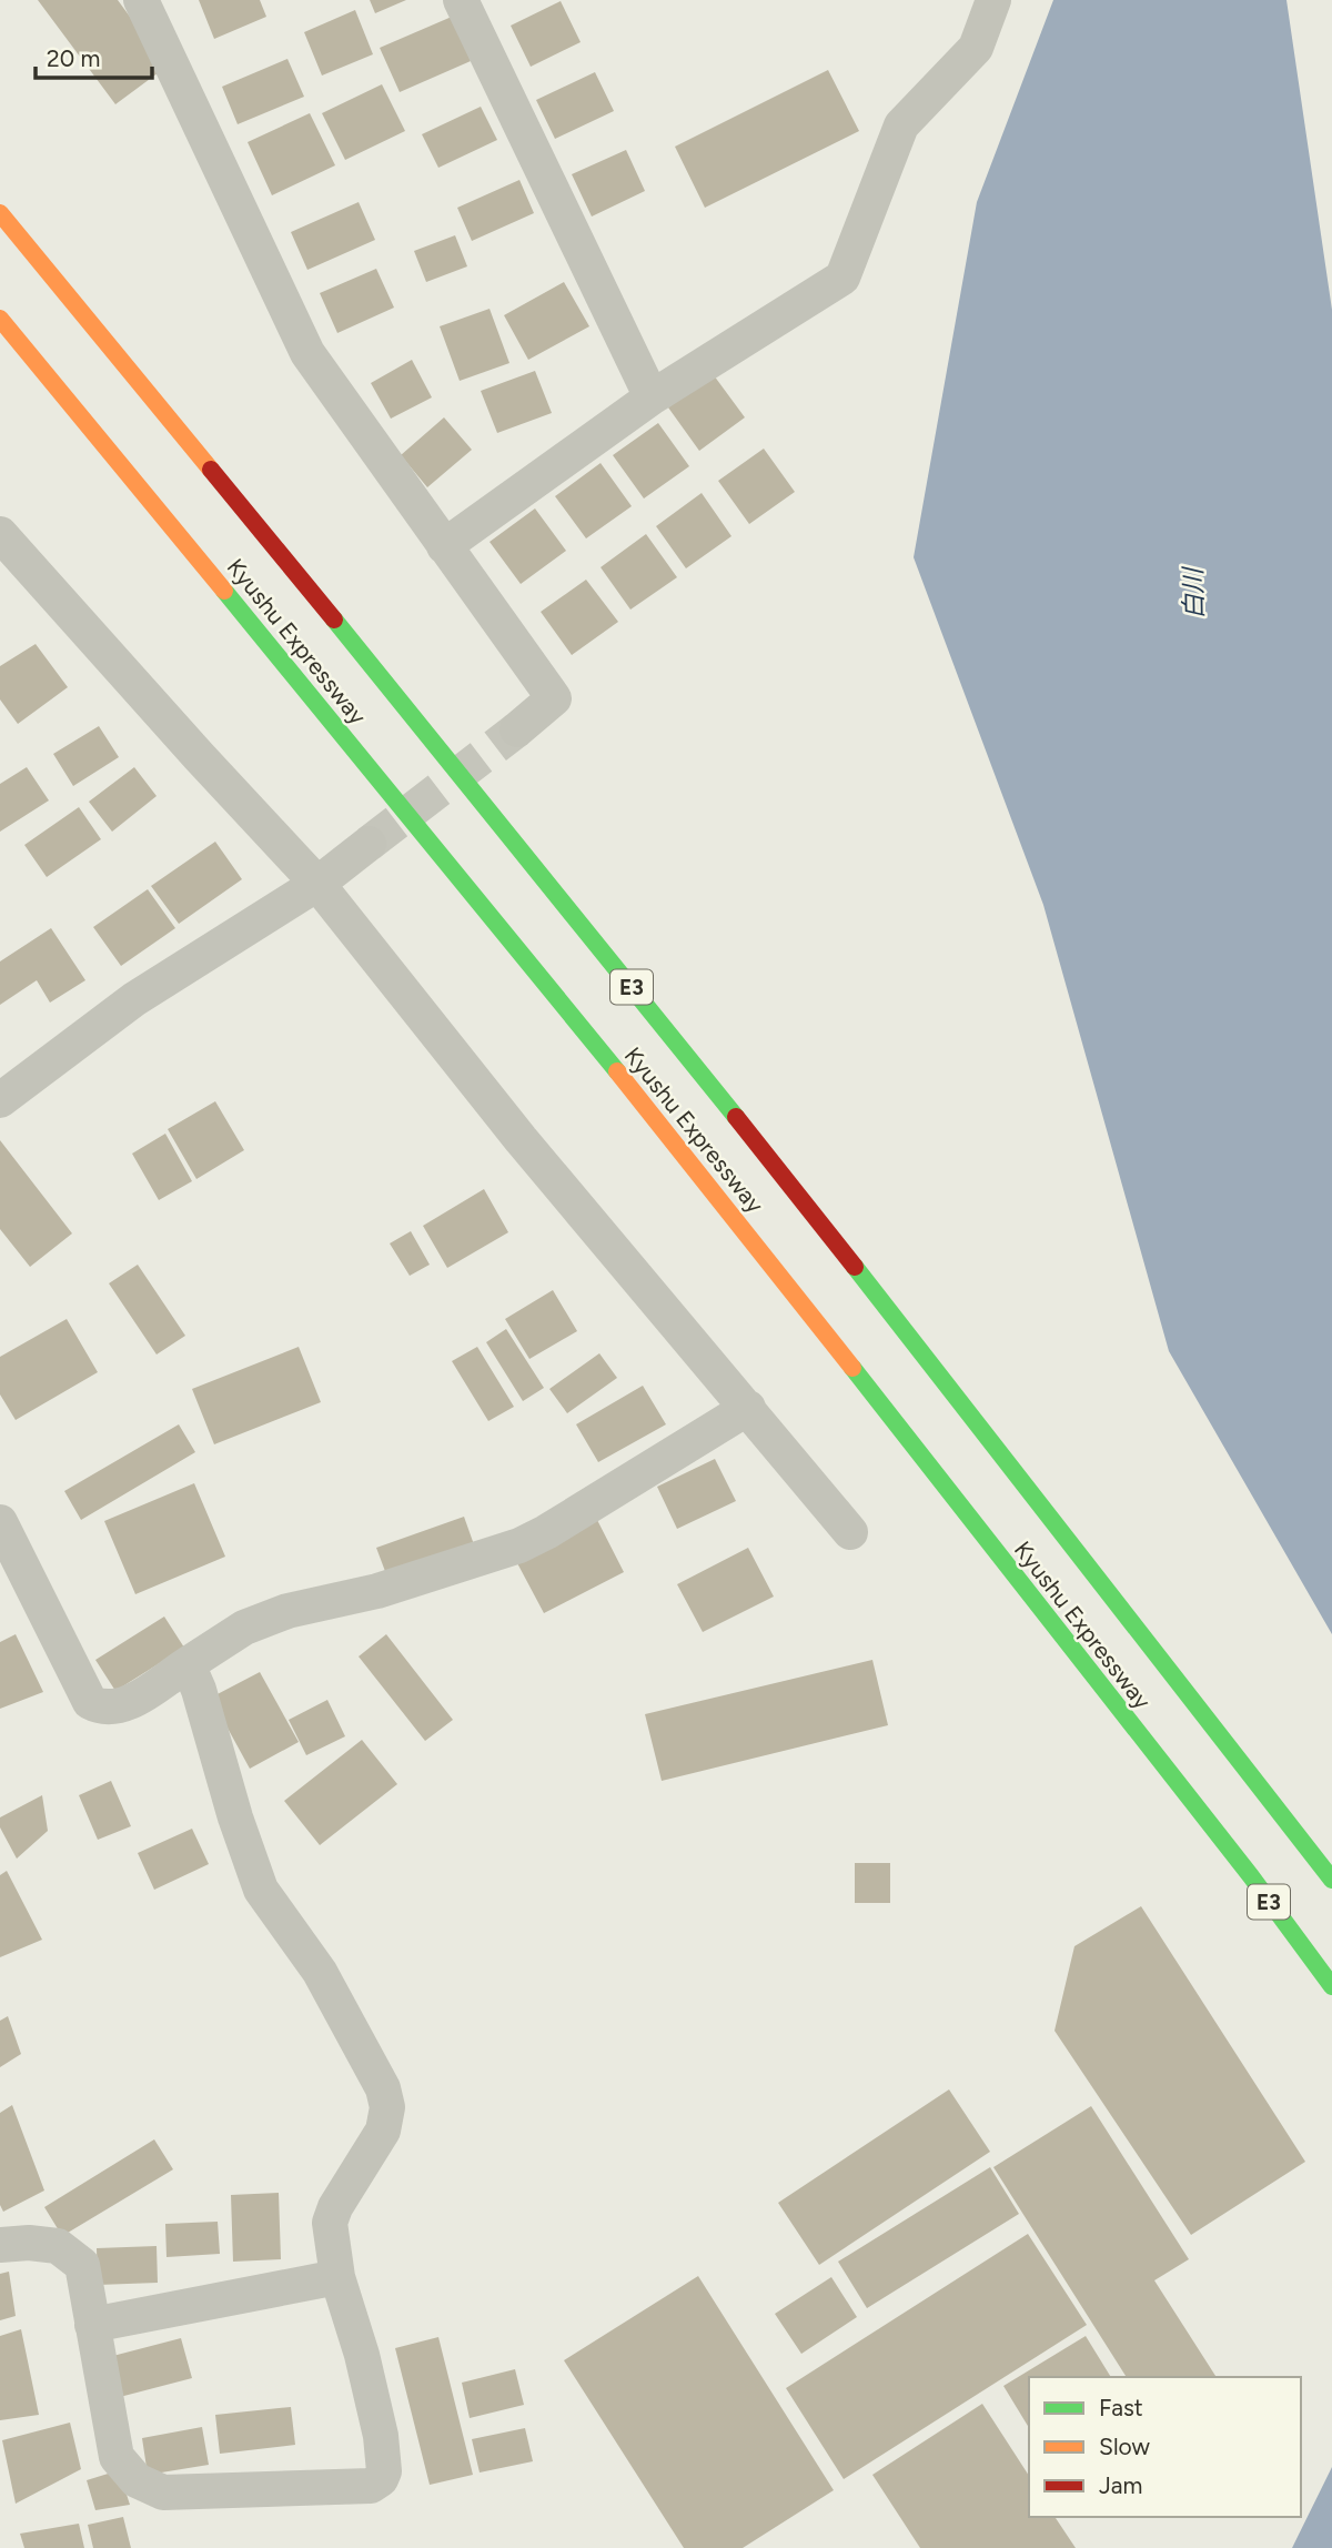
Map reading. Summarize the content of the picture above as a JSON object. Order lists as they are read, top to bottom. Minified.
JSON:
{"streets":{"highway":["Kyushu Expressway","E3"]},"water":["白川"],"legend":["Fast","Slow","Jam"],"scale_bar":"20 m"}
